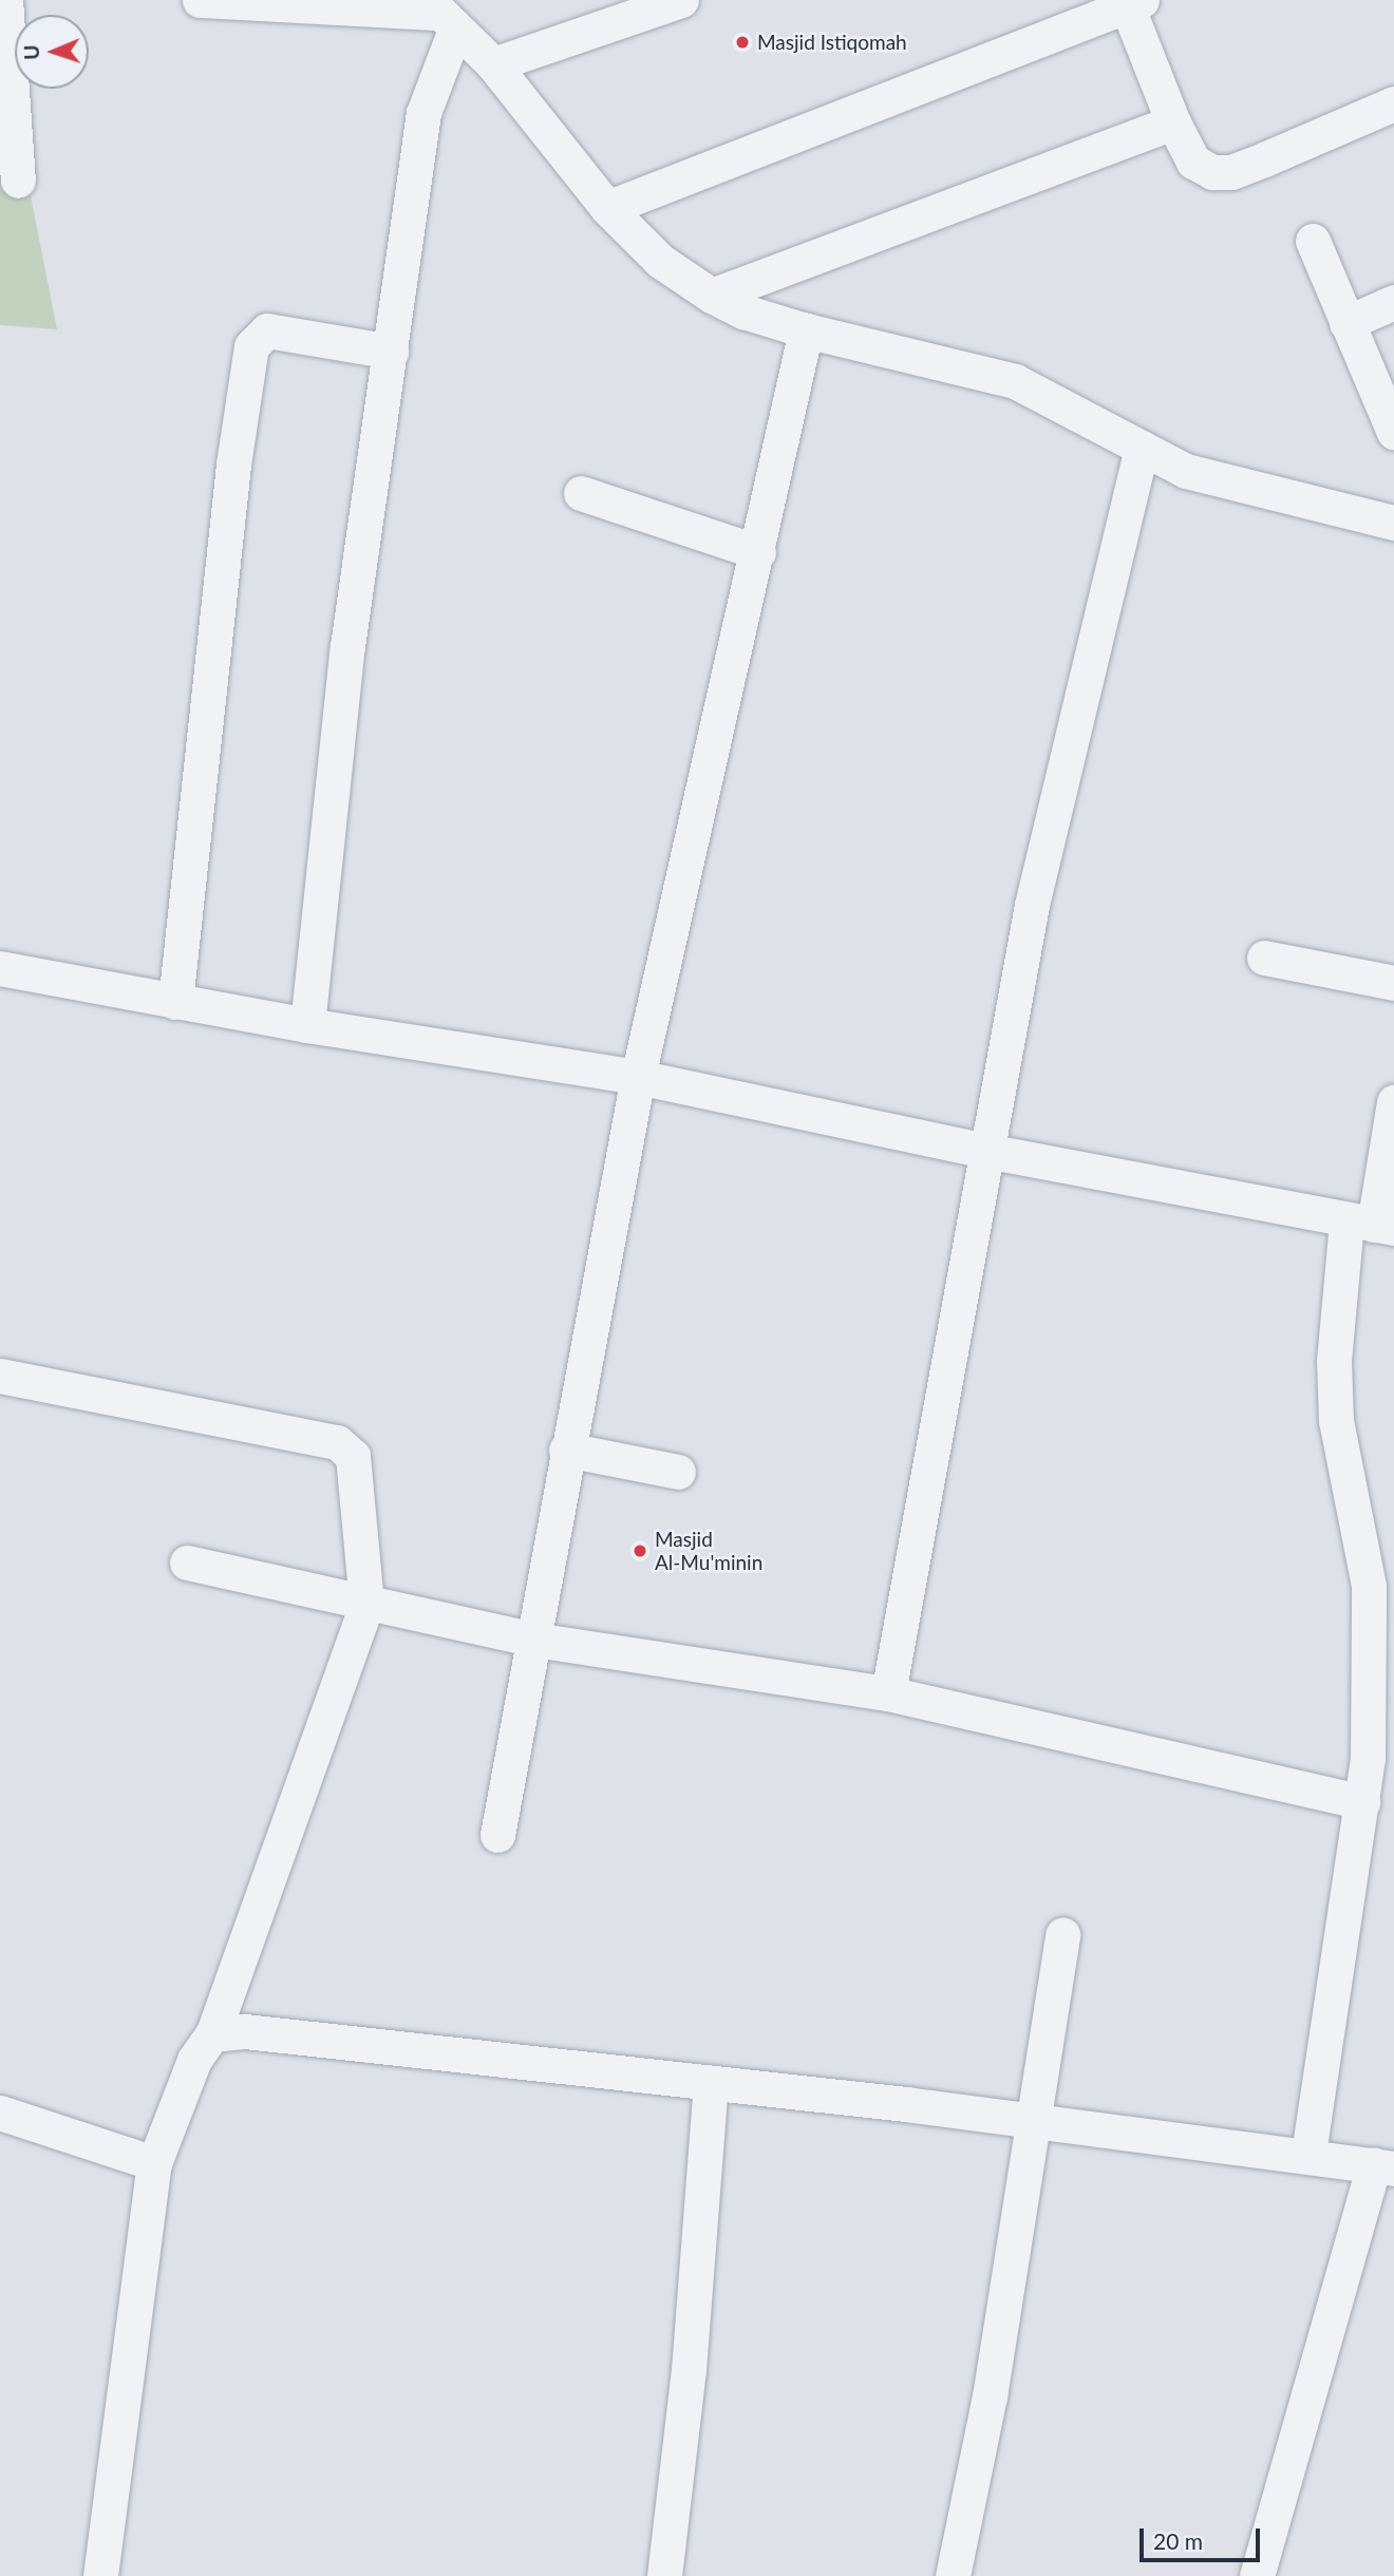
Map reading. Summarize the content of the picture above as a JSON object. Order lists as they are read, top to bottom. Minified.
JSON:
{"places":["Masjid Istiqomah","Masjid Al-Mu'minin"],"scale_bar":"20 m","north":"left"}
